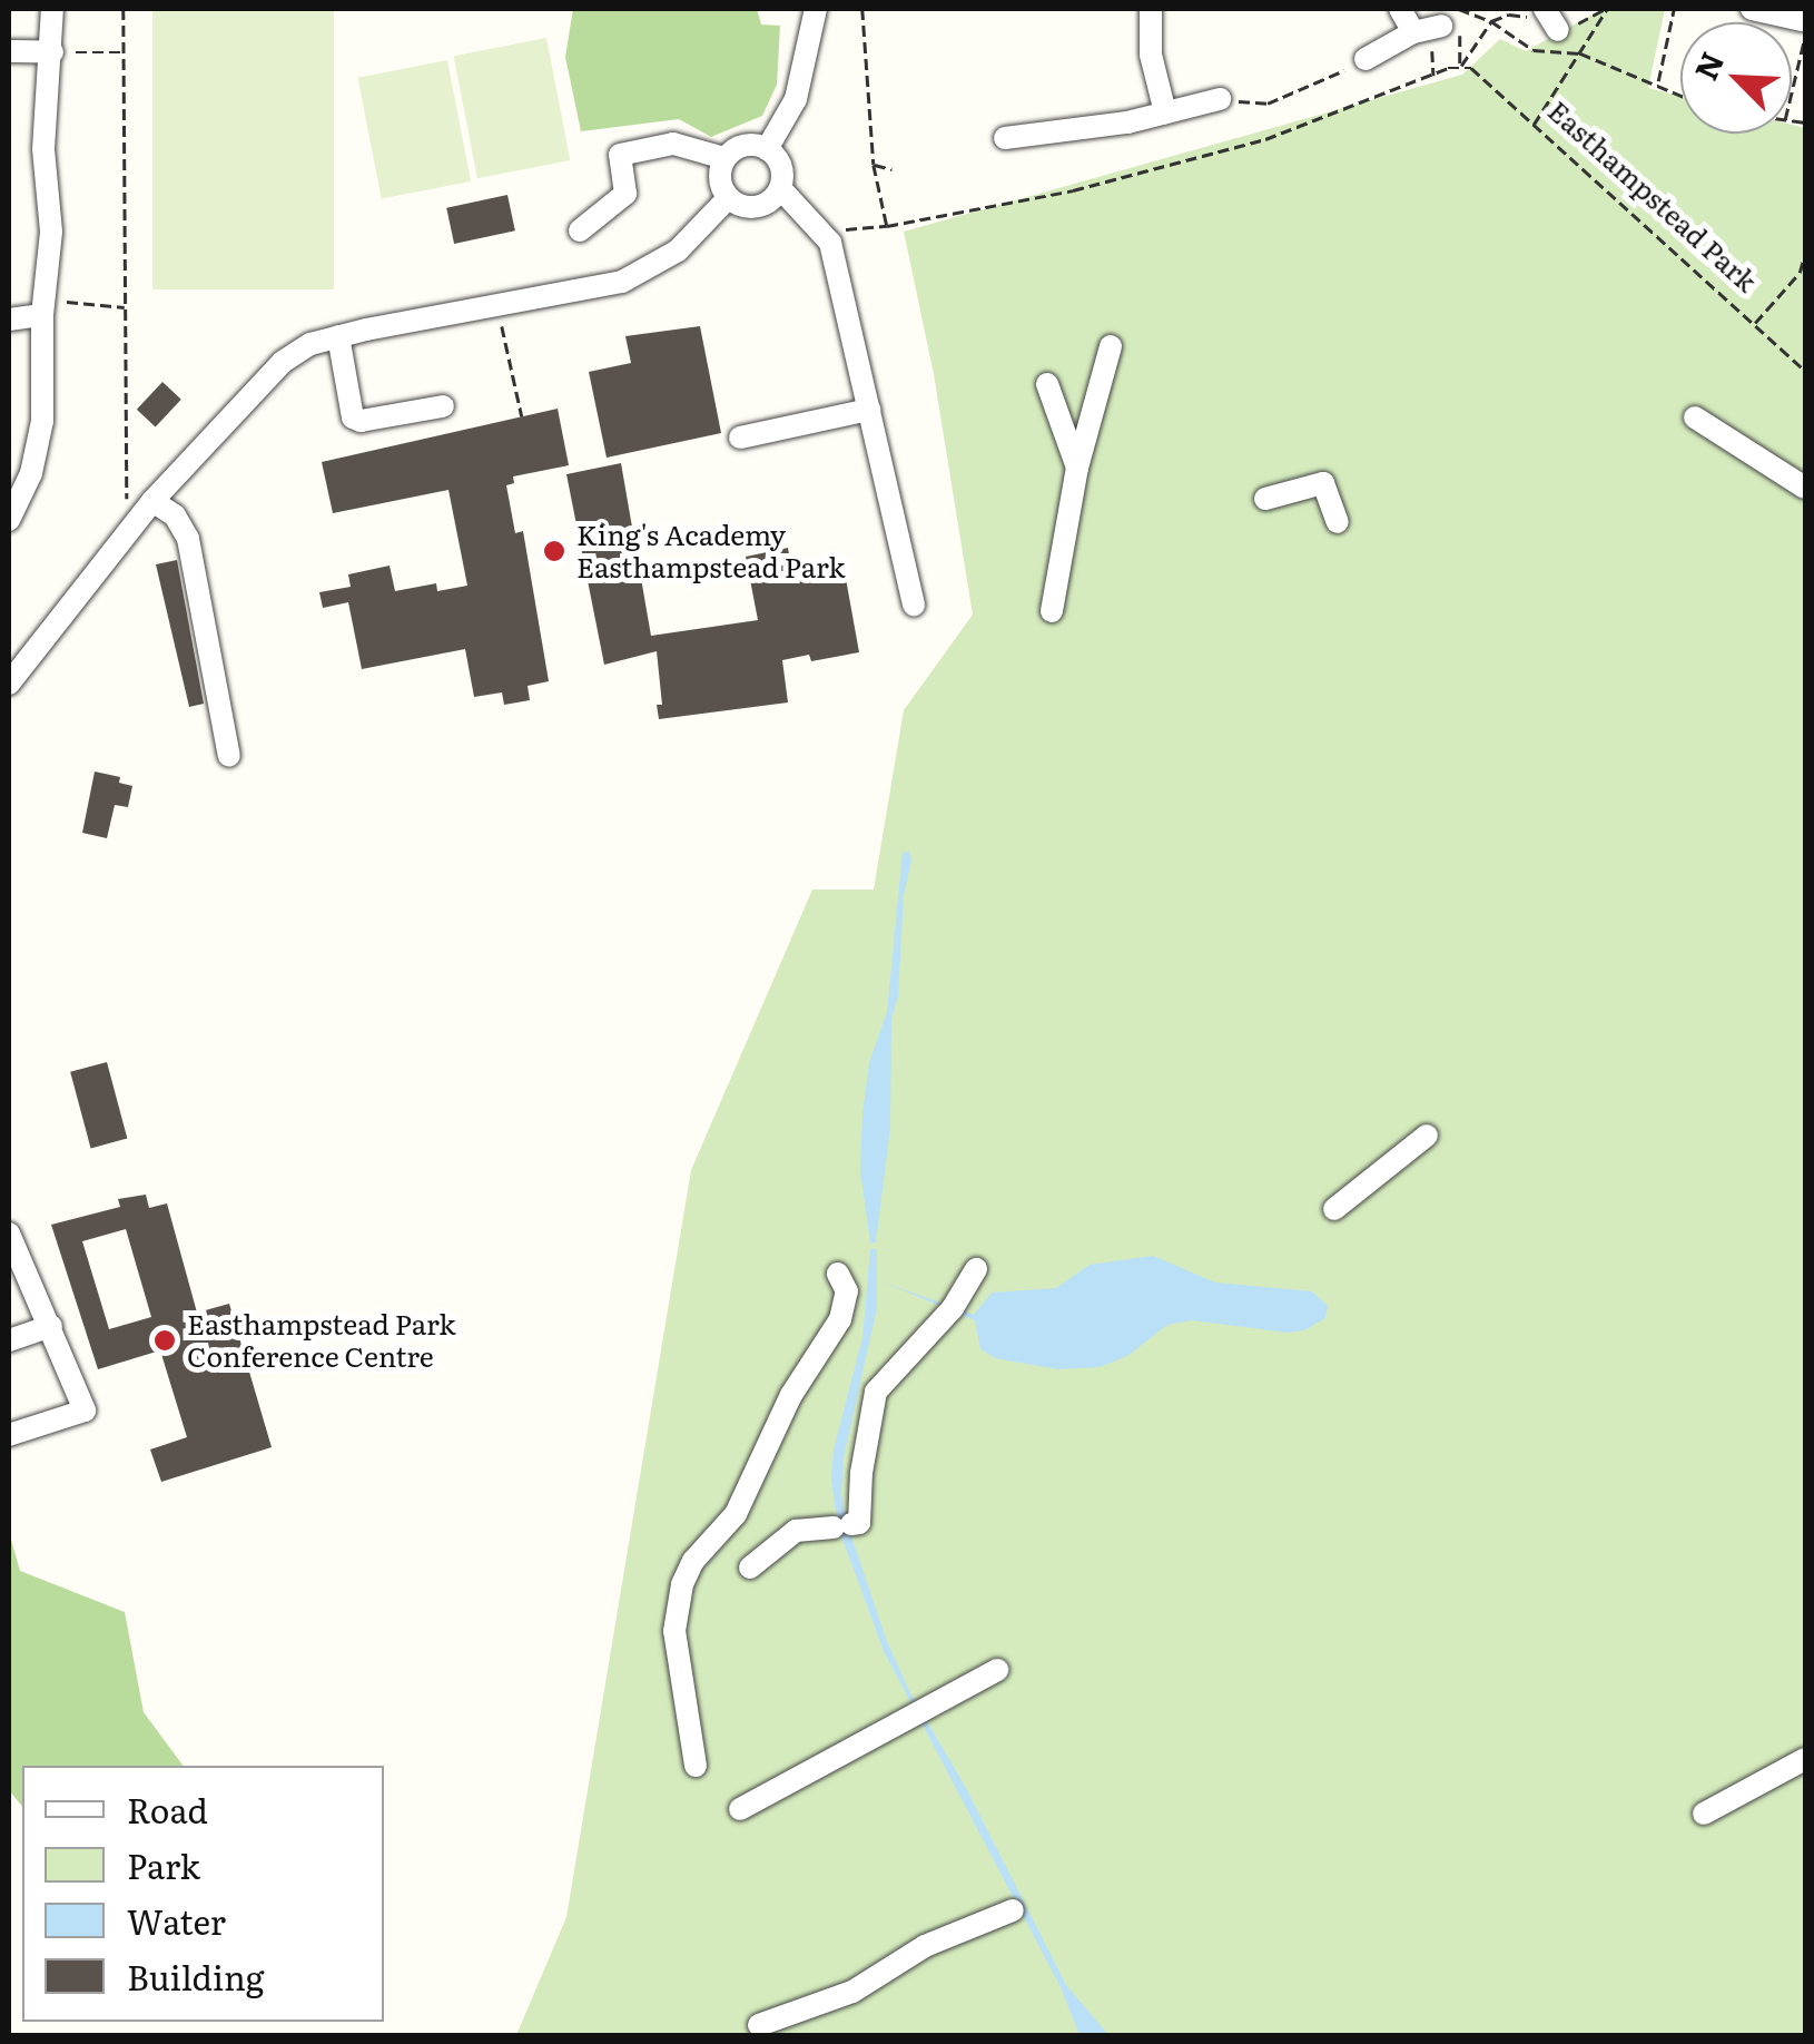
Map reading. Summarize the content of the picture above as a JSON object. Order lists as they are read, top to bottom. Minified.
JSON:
{"streets":{"path":["Easthampstead Park"]},"places":["King's Academy Easthampstead Park","Easthampstead Park Conference Centre"],"legend":["Road","Park","Water","Building"],"north":"top left"}
